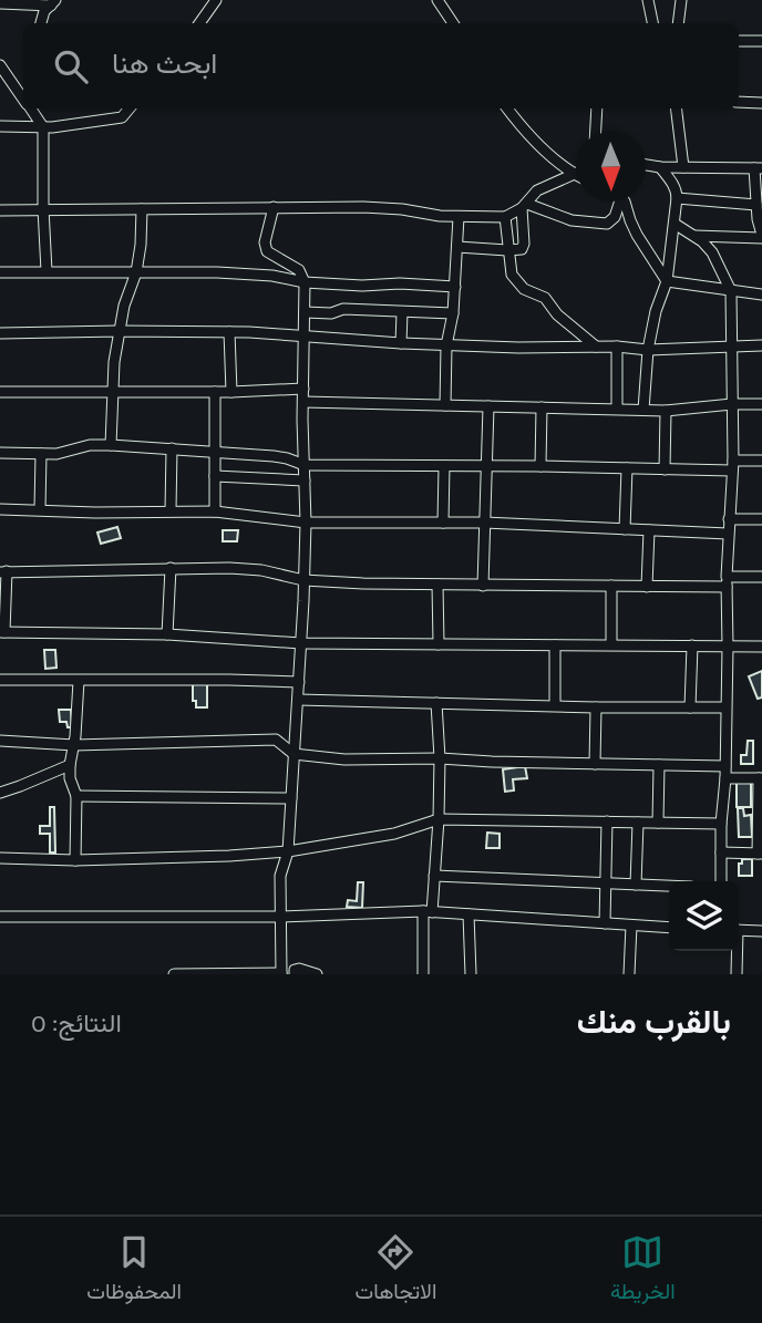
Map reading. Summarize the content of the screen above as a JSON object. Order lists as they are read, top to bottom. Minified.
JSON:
{"north":"bottom","page":{"search":"ابحث هنا","heading":["بالقرب منك","النتائج: 0"],"nav":["الخريطة","الاتجاهات","المحفوظات"]}}
